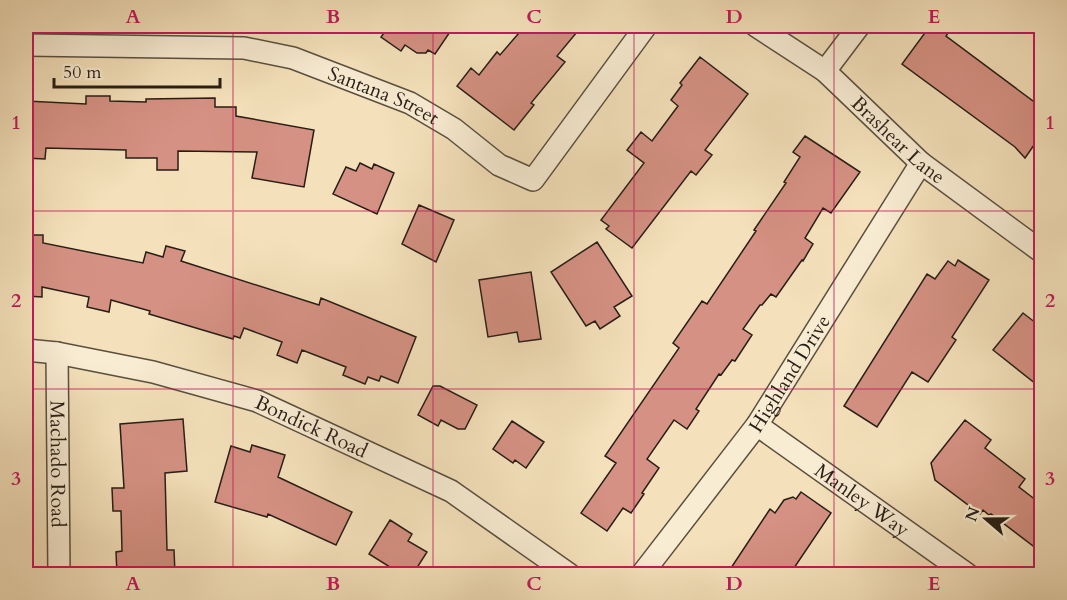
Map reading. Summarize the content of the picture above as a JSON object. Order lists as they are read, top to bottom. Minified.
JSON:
{"streets":{"street":["Santana Street","Brashear Lane","Highland Drive","Bondick Road","Machado Road","Manley Way"]},"crossings":[["Brashear Lane","Highland Drive"],["Highland Drive","Manley Way"],["Bondick Road","Machado Road"]],"scale_bar":"50 m","north":"left","grid":{"columns":["A","B","C","D","E"],"rows":["1","2","3"]}}
